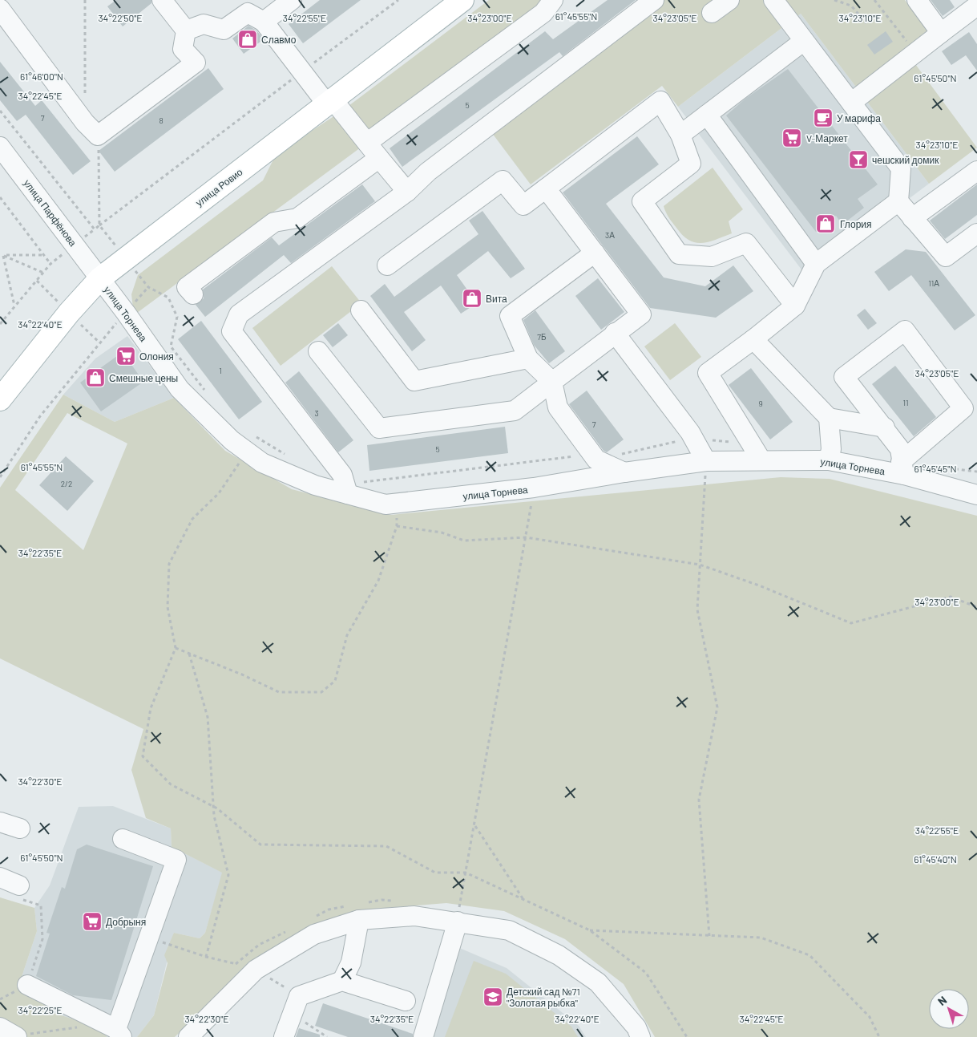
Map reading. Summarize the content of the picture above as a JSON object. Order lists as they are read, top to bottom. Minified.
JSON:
{"streets":{"main road":["улица Ровио"],"street":["улица Парфёнова","улица Торнева"]},"crossings":[["улица Ровио","улица Парфёнова"],["улица Ровио","улица Торнева"],["улица Парфёнова","улица Торнева"]],"places":{"shop":["Славмо","Глория","Вита","Смешные цены"],"cafe":["У марифа"],"supermarket":["V-Маркет","Олония","Добрыня"],"bar":["чешский домик"],"school or university":["Детский сад №71 \"Золотая рыбка\""]},"house_numbers":["5","7","8","3А","11А","7Б","1","11","9","3","7","5","2/2"],"north":"top left","coordinates":["61°45'55\"N","34°23'05\"E","34°22'50\"E","34°22'55\"E","34°23'00\"E","34°23'10\"E","61°46'00\"N","61°45'50\"N","34°22'45\"E","34°22'40\"E","61°45'45\"N","34°22'35\"E","34°22'30\"E","61°45'40\"N","34°22'25\"E"]}
